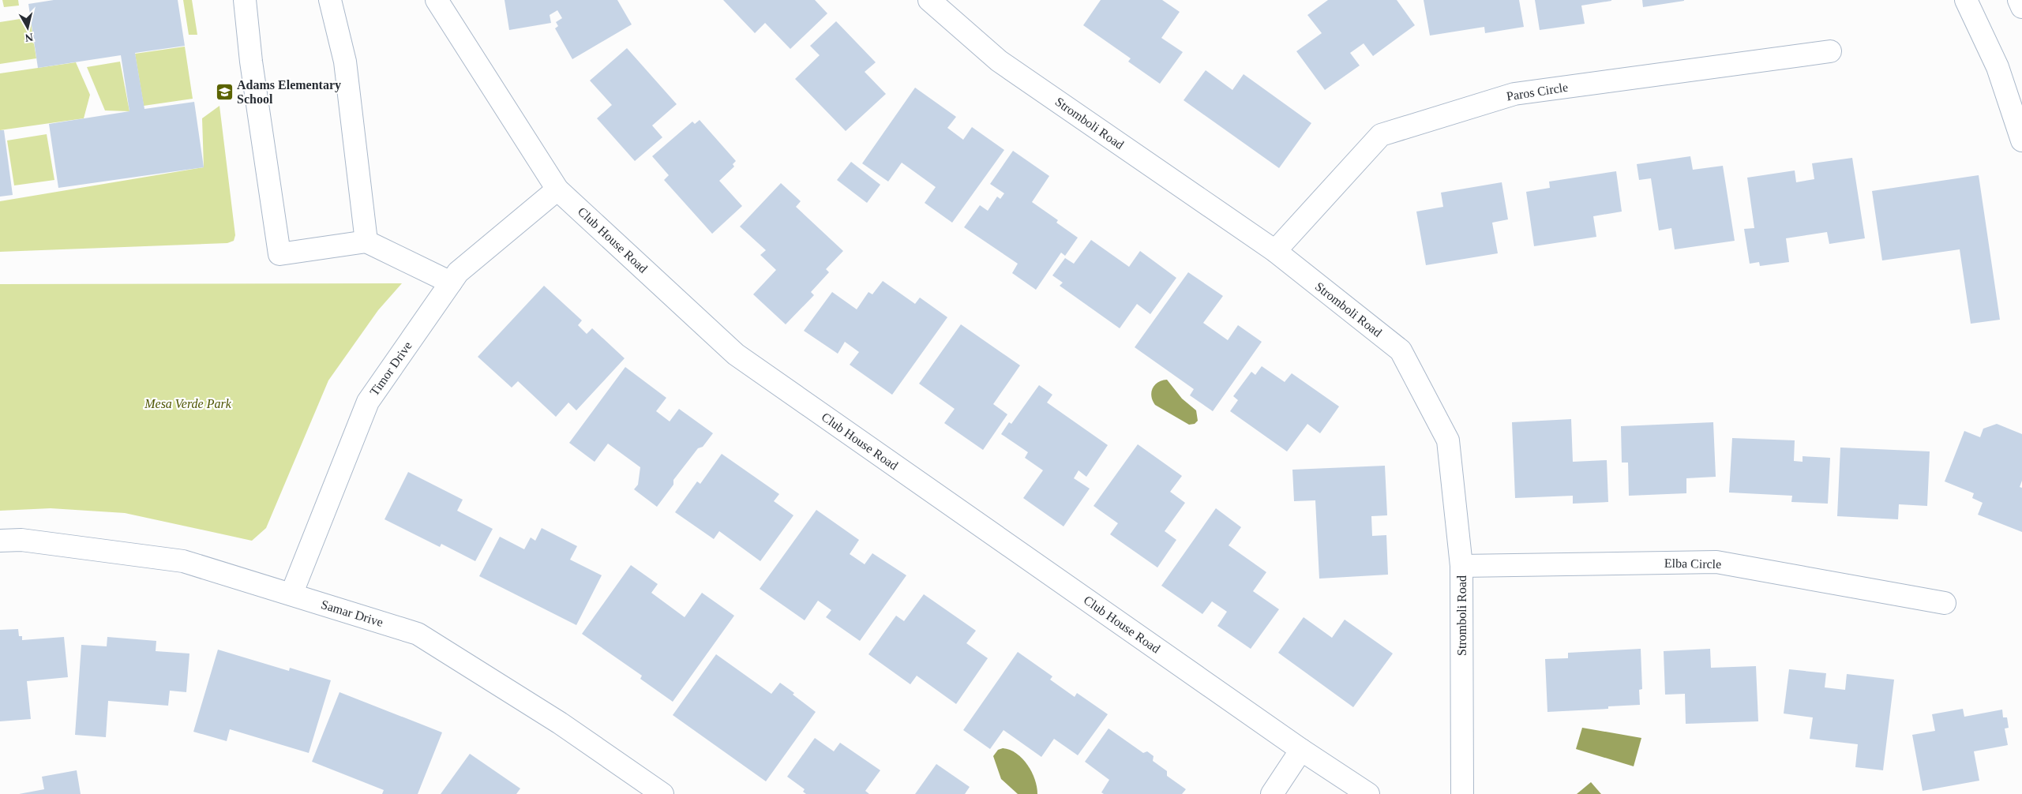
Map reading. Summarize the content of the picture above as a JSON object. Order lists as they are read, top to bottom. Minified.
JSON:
{"streets":{"street":["Paros Circle","Stromboli Road","Club House Road","Timor Drive","Elba Circle","Samar Drive"]},"crossings":[["Paros Circle","Stromboli Road"],["Stromboli Road","Elba Circle"],["Club House Road","Timor Drive"],["Timor Drive","Samar Drive"]],"parks":["Mesa Verde Park"],"places":{"school or university":["Adams Elementary School"]},"north":"bottom"}
